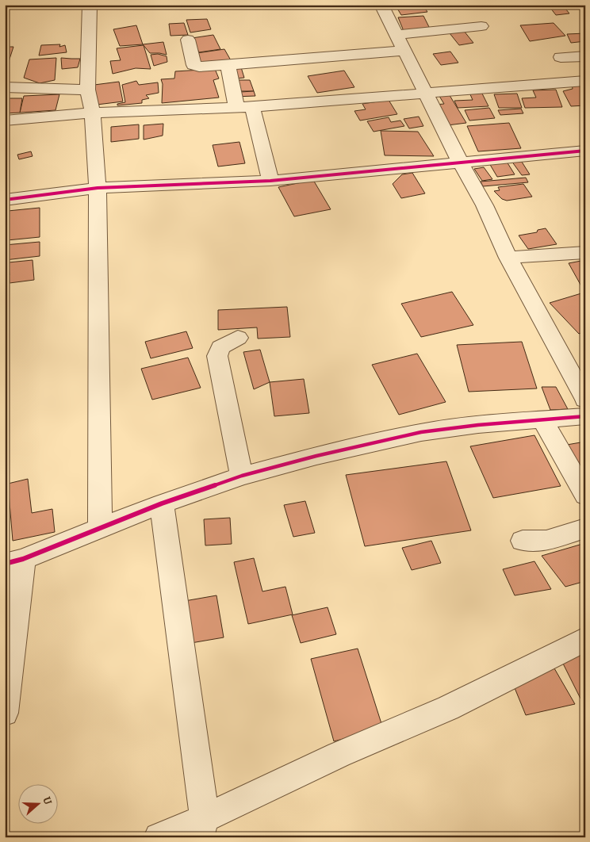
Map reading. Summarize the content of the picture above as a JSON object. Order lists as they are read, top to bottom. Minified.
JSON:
{"north":"right"}
